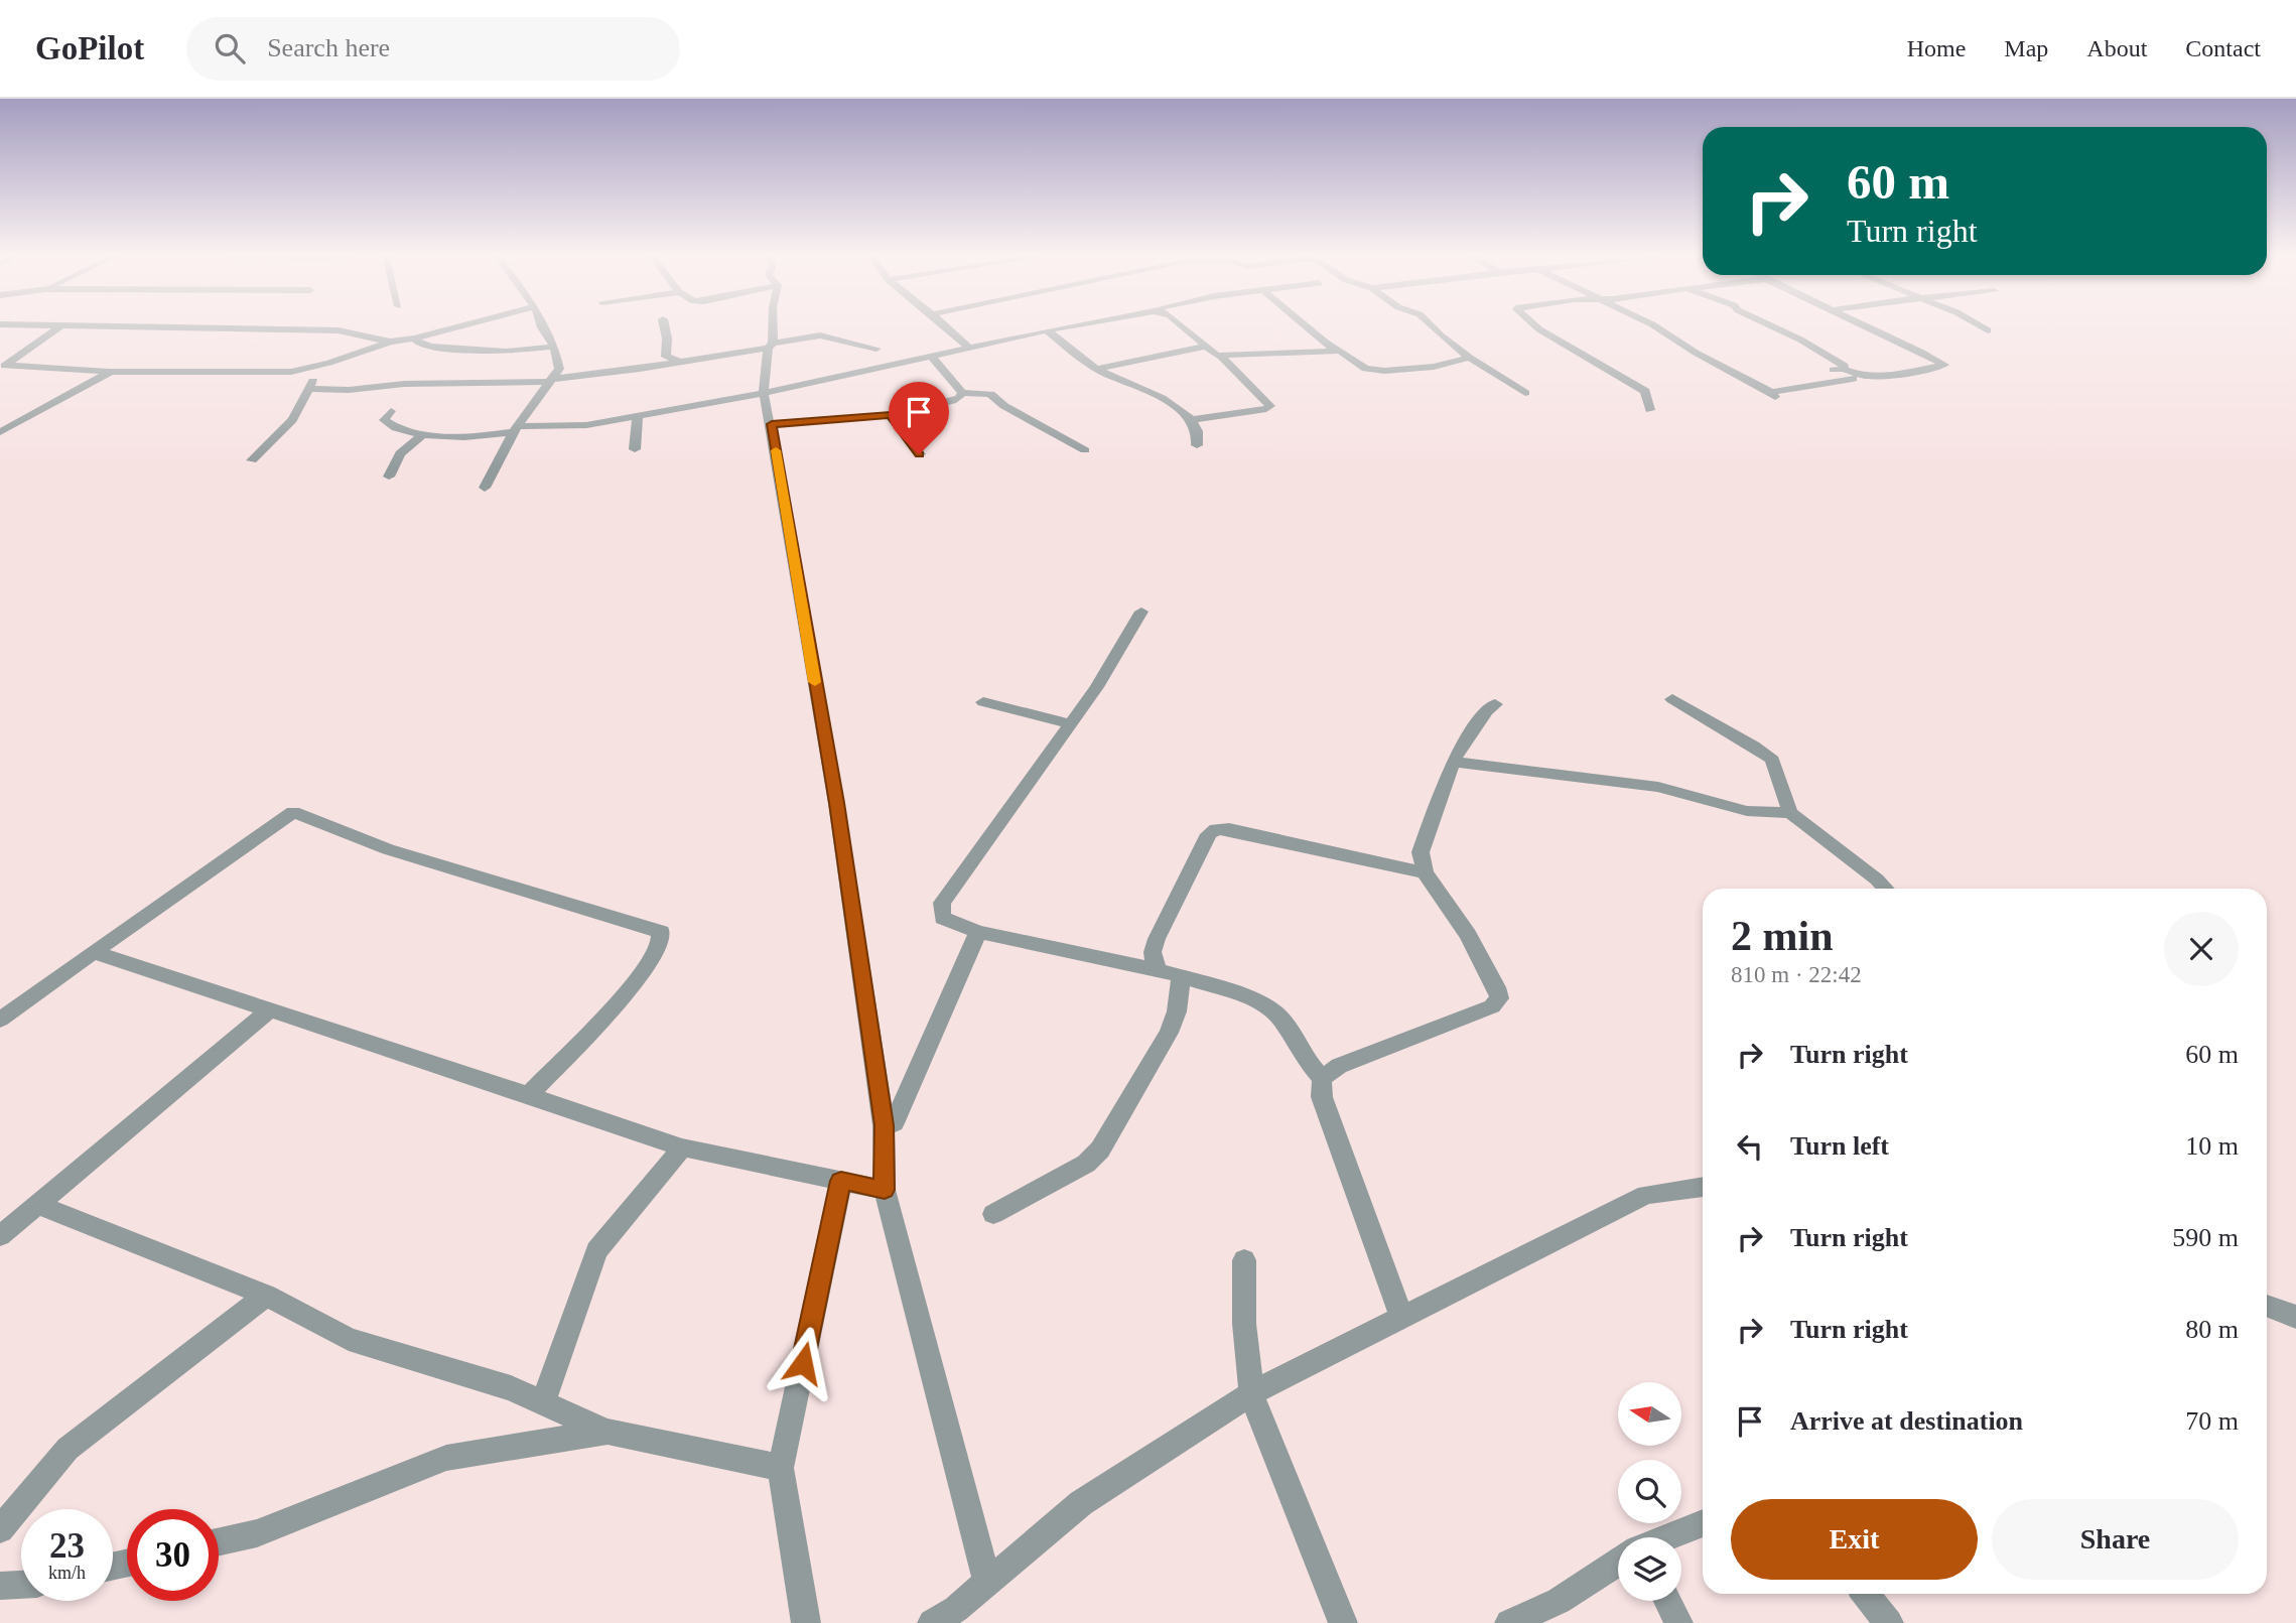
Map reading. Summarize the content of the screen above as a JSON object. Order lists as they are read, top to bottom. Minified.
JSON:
{"north":"left","page":{"header":"GoPilot","search":"Search here","nav":["Home","Map","About","Contact"],"turn":["60 m","Turn right"],"heading":["2 min","810 m · 22:42"],"list":[{"name":"Turn right","value":"60 m"},{"name":"Turn left","value":"10 m"},{"name":"Turn right","value":"590 m"},{"name":"Turn right","value":"80 m"},{"name":"Arrive at destination","value":"70 m"}],"buttons":["Exit","Share"],"speed":"23 km/h","limit":"30"}}
